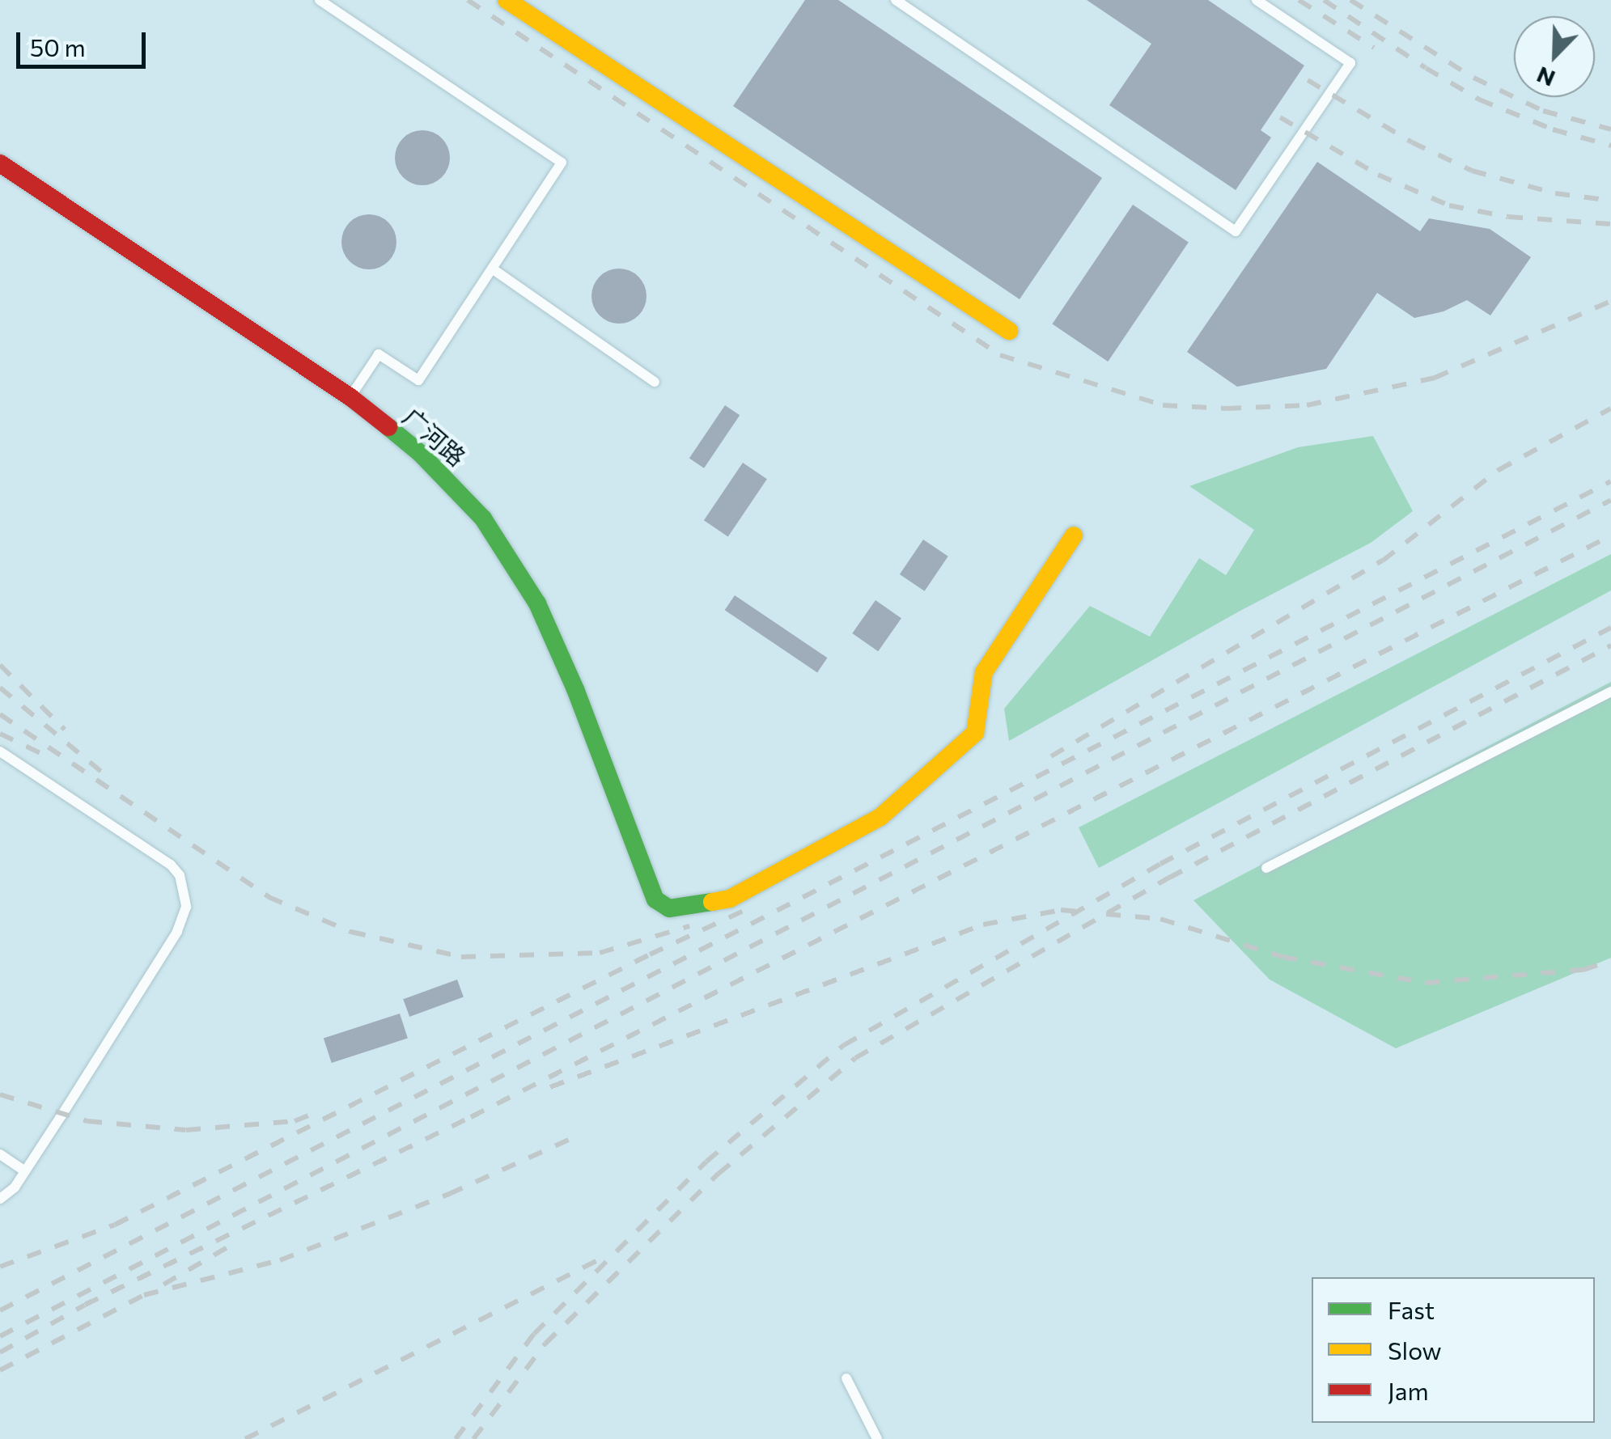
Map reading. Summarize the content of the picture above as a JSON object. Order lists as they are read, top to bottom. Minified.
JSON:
{"streets":{"street":["广河路"]},"legend":["Fast","Slow","Jam"],"scale_bar":"50 m","north":"bottom left"}
